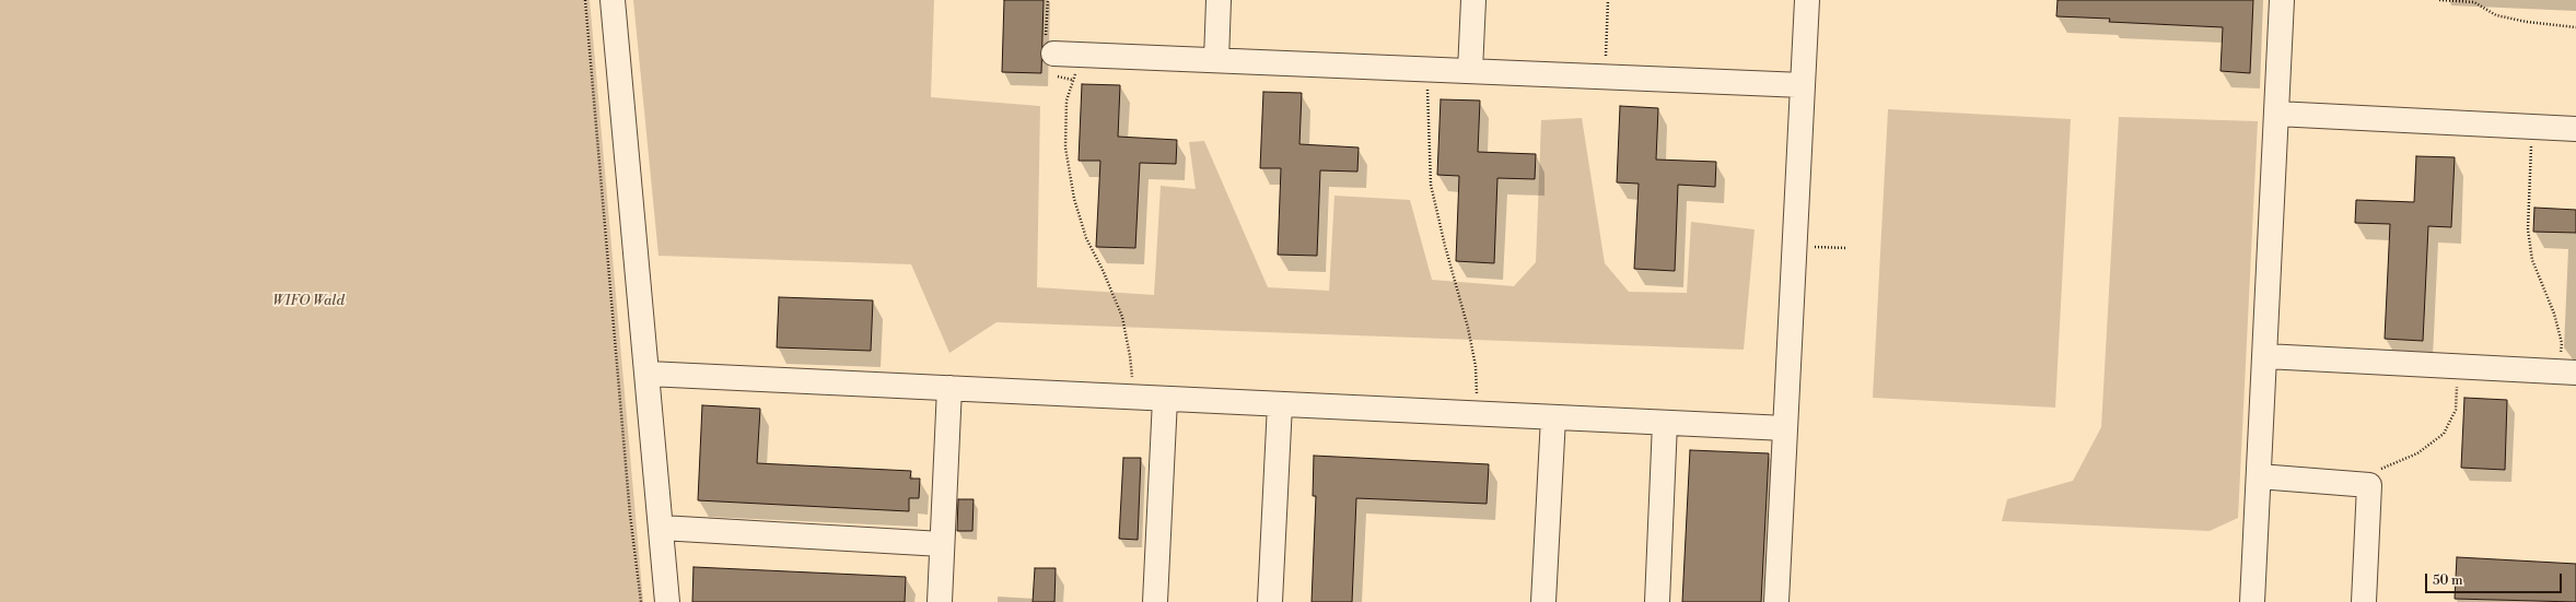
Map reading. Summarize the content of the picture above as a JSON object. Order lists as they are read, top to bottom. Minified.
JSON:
{"parks":["WIFO Wald"],"scale_bar":"50 m"}
